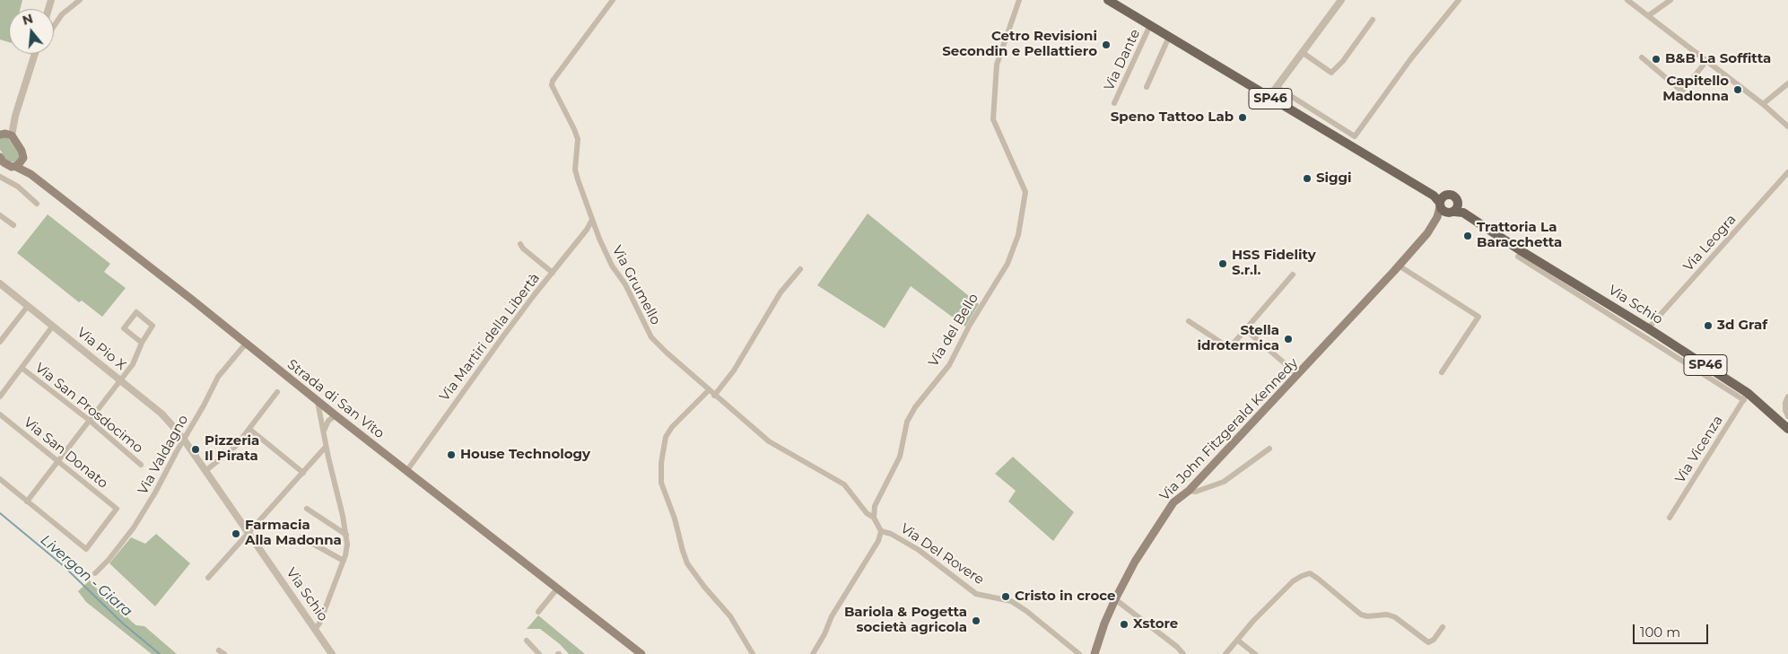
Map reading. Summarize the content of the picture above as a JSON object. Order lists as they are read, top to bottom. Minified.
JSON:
{"streets":{"main road":["SP46","Via Schio","Strada di San Vito","Via John Fitzgerald Kennedy"],"street":["Via Dante","Via Leogra","Via Grumello","Via del Bello","Via Martiri della Libertà","Via Pio X","Via San Prosdocimo","Via Vicenza","Via San Donato","Via Valdagno","Via Del Rovere"]},"crossings":[["Via Dante","SP46"],["SP46","Via Schio"],["SP46","Via John Fitzgerald Kennedy"],["Via Leogra","Via Schio"],["Via Grumello","Via del Bello"],["Via Grumello","Via Martiri della Libertà"],["Via Schio","Via Pio X"],["Via Schio","Via John Fitzgerald Kennedy"],["Via Schio","Via Vicenza"],["Via Schio","Via Valdagno"],["Via Martiri della Libertà","Strada di San Vito"],["Via Pio X","Via Valdagno"],["Strada di San Vito","Via Valdagno"]],"water":["Livergon - Giara"],"places":["Cetro Revisioni Secondin e Pellattiero","B&B La Soffitta","Capitello Madonna","Speno Tattoo Lab","Siggi","Trattoria La Baracchetta","HSS Fidelity S.r.l.","3d Graf","Stella idrotermica","Pizzeria Il Pirata","House Technology","Farmacia Alla Madonna","Cristo in croce","Bariola & Pogetta società agricola","Xstore"],"scale_bar":"100 m","north":"top"}
